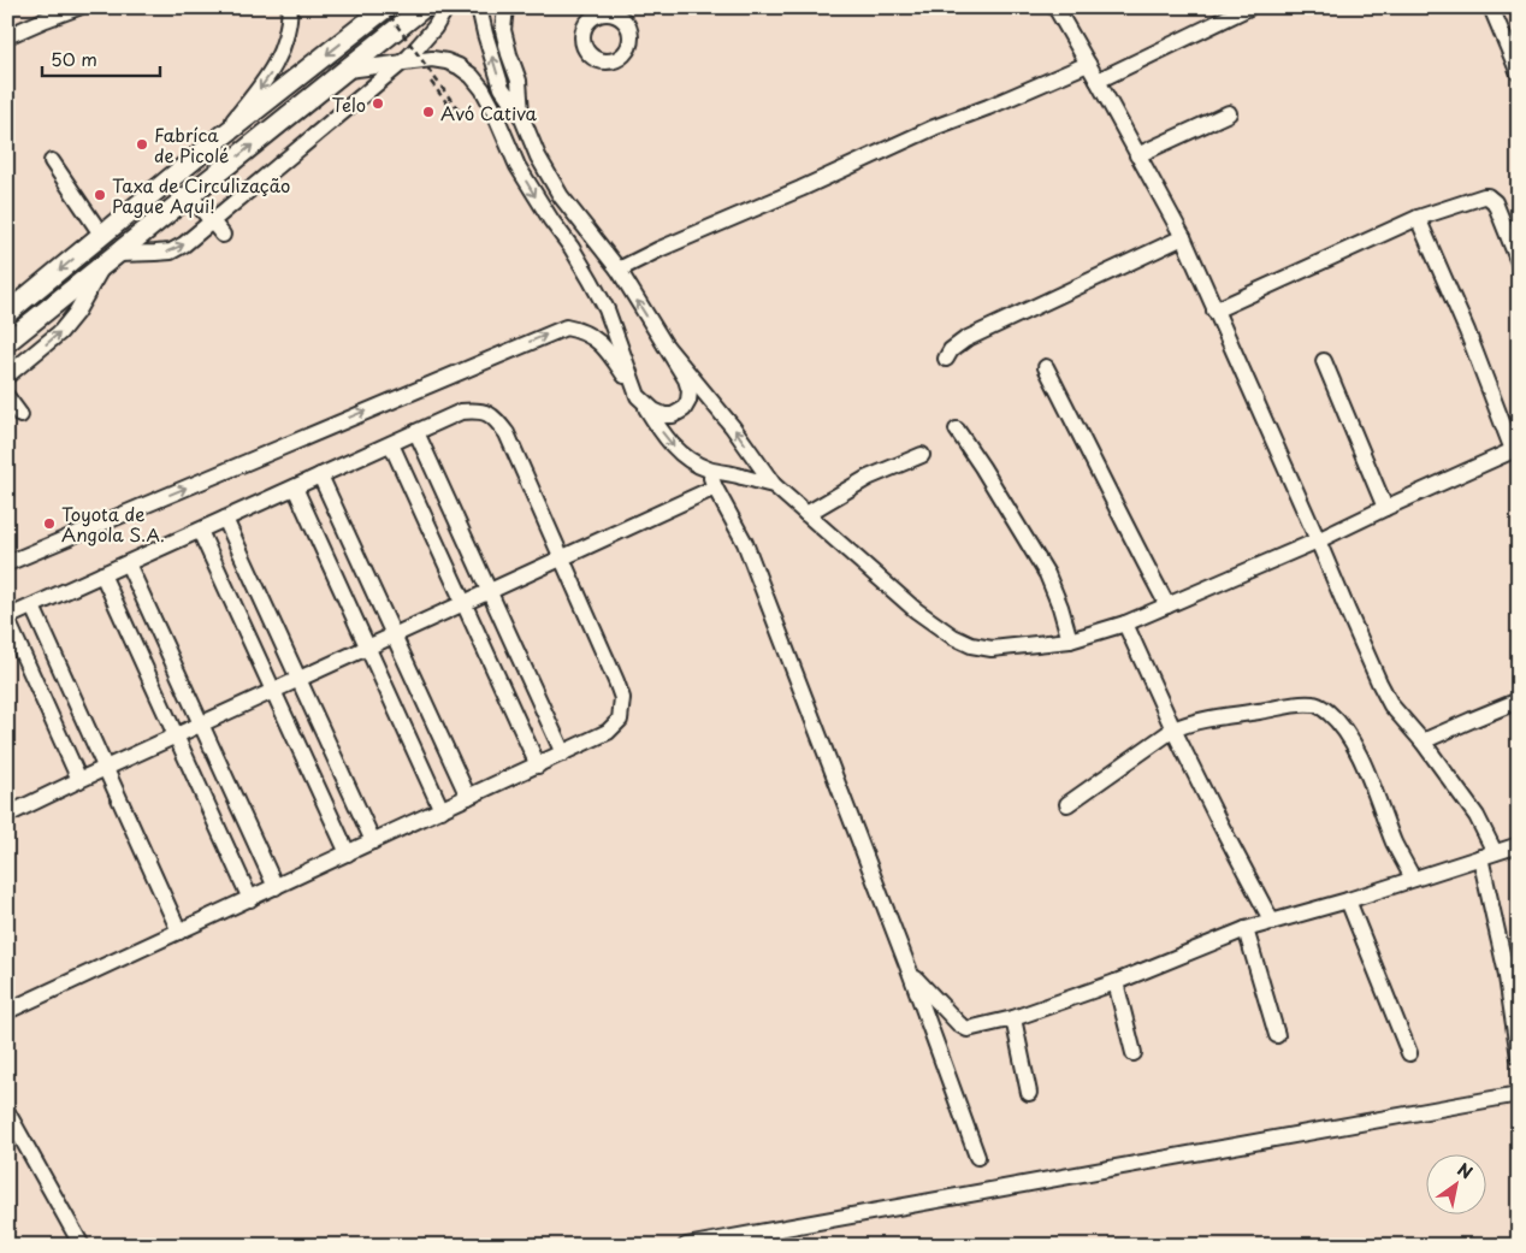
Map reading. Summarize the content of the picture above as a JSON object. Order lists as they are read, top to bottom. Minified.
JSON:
{"places":["Telo","Avó Cativa","Fabríca de Picolé","Taxa de Circulização Pague Aqui!","Toyota de Angola S.A."],"scale_bar":"50 m","north":"top right"}
